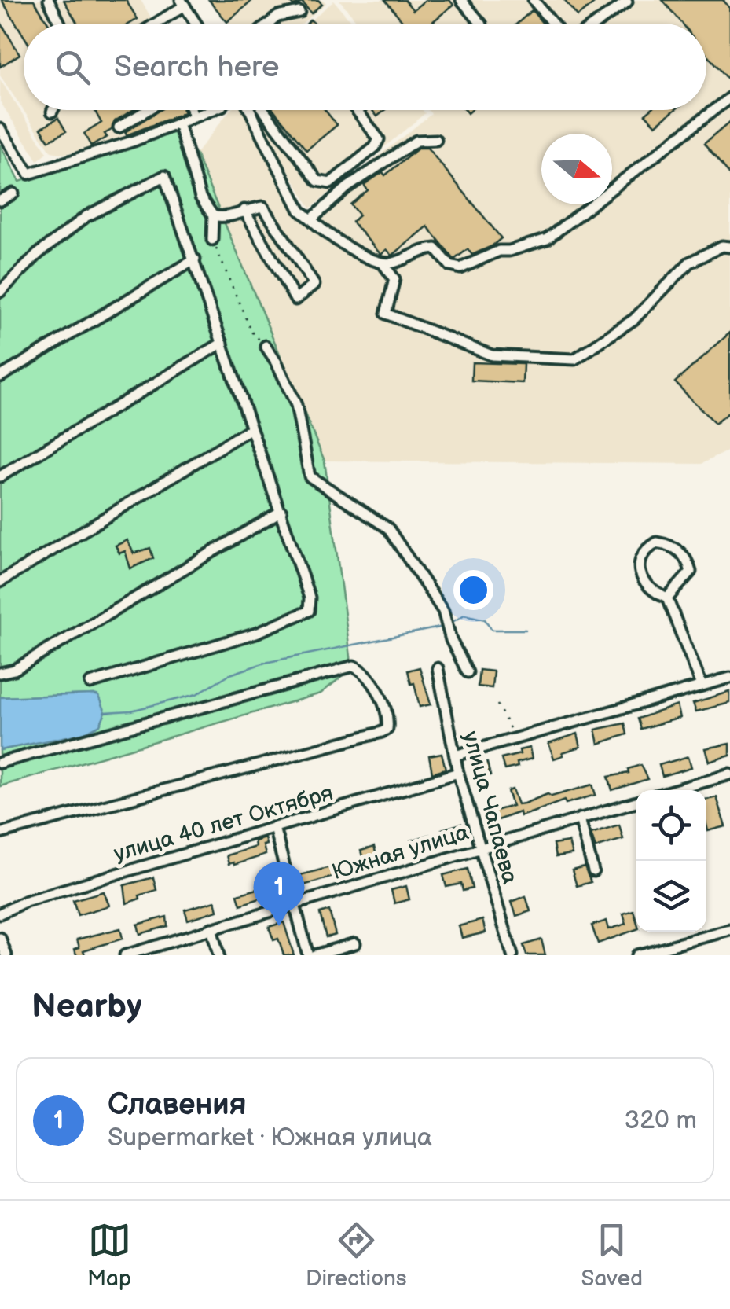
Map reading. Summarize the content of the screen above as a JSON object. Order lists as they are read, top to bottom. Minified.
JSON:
{"streets":{"street":["улица Чапаева","улица 40 лет Октября","Южная улица"]},"crossings":[["улица Чапаева","улица 40 лет Октября"],["улица Чапаева","Южная улица"]],"north":"right","page":{"search":"Search here","pins":"1","heading":"Nearby","list":[{"mark":"1","name":"Славения","note":"Supermarket · Южная улица","value":"320 m"}],"nav":["Map","Directions","Saved"]}}
